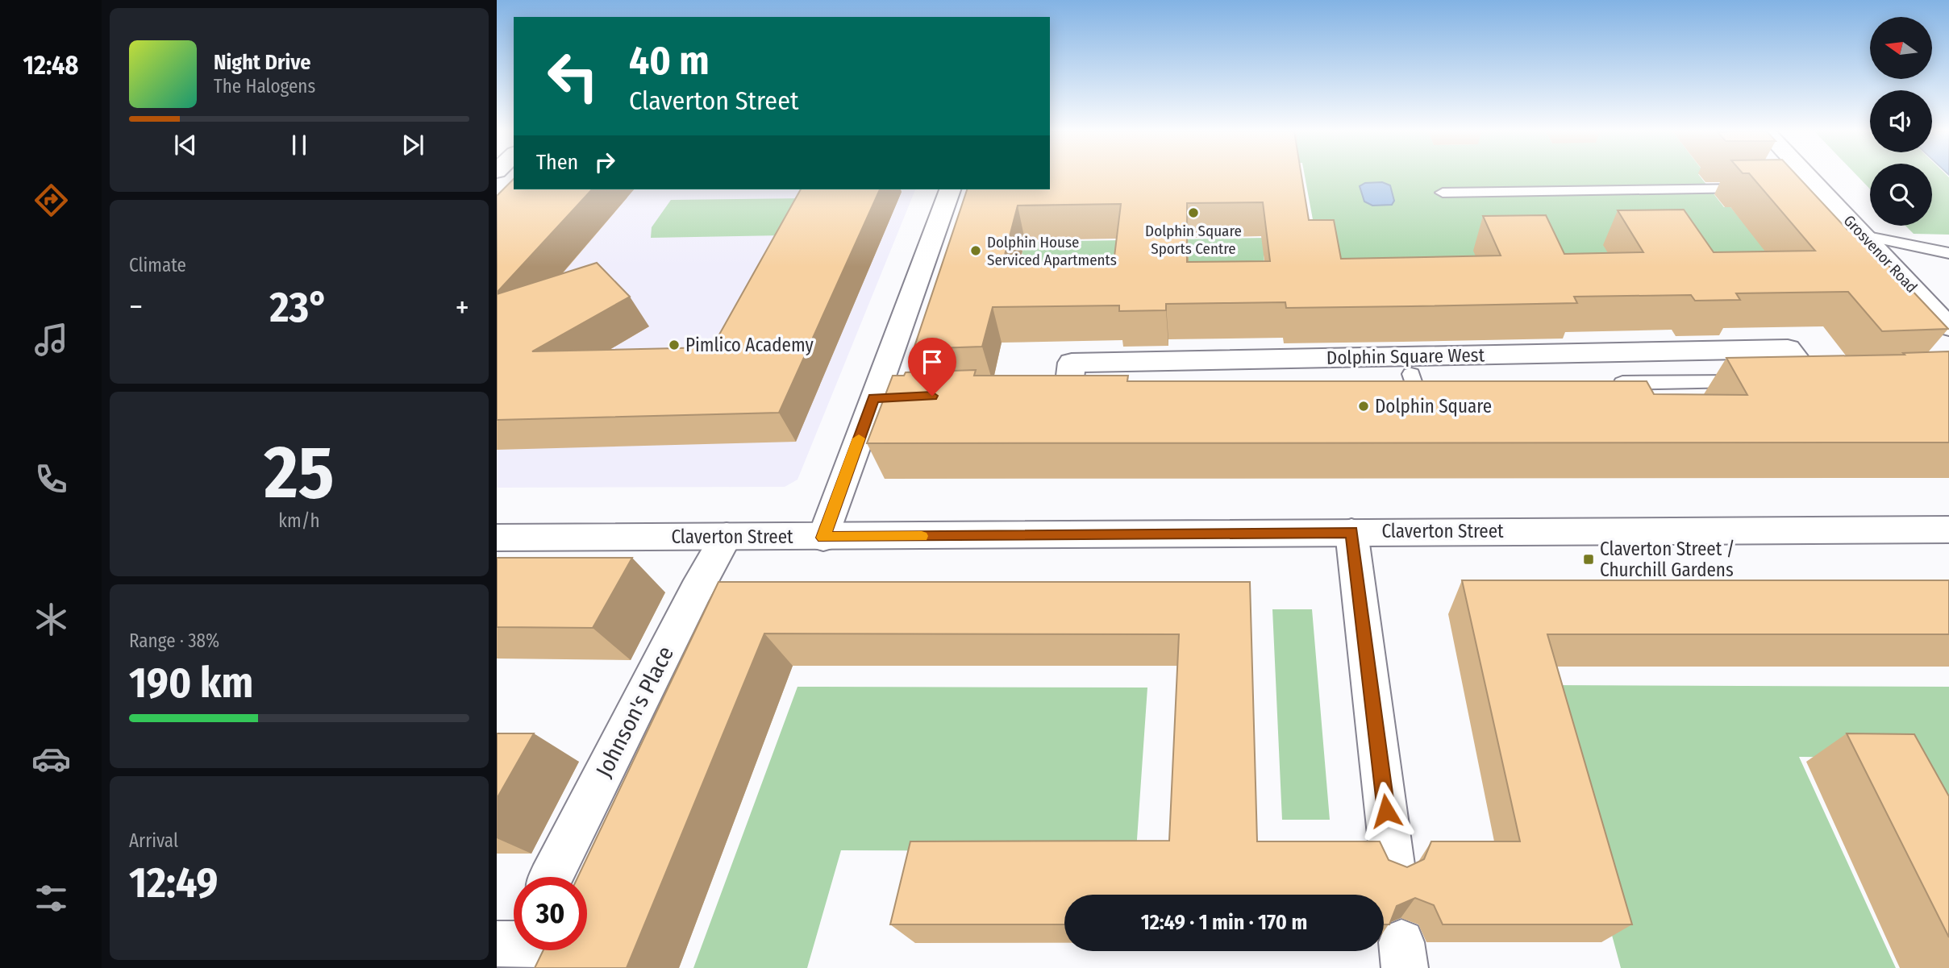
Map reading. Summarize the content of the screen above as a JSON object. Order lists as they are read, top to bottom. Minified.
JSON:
{"streets":{"main road":["Grosvenor Road","Dolphin Square West","Claverton Street","Johnson's Place"]},"crossings":[["Claverton Street","Johnson's Place"]],"places":{"other":["Dolphin Square Sports Centre","Dolphin House Serviced Apartments","Pimlico Academy","Dolphin Square"],"transit":["Claverton Street / Churchill Gardens"]},"north":"left","page":{"tabs":"12:48","turn":["40 m","Claverton Street"],"song":["Night Drive","The Halogens"],"then":"Then","tile":["Climate",["25","km/h"],["Range · 38%","190 km"],["Arrival","12:49"]],"heat":["−","23°","+"],"limit":"30","trip":"12:49 · 1 min · 170 m"}}
